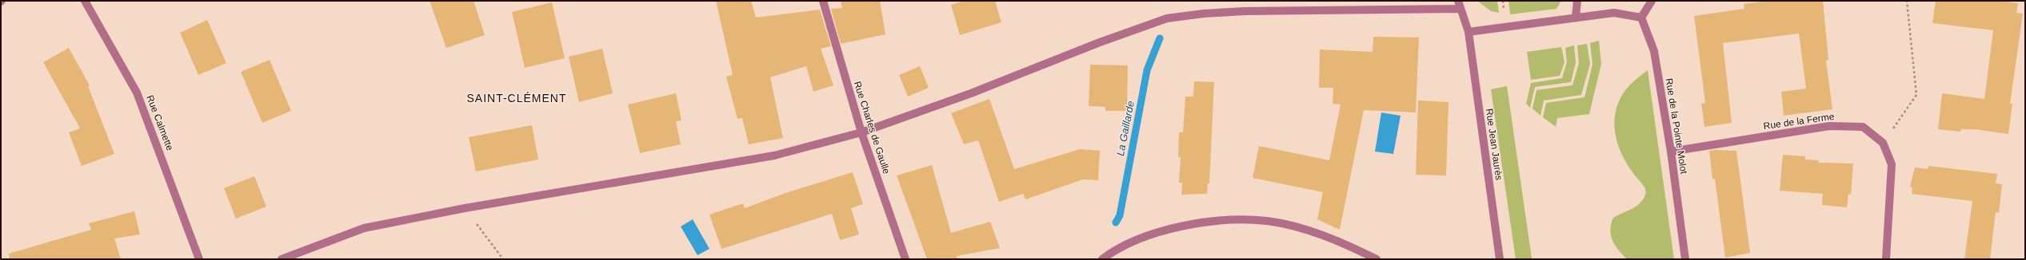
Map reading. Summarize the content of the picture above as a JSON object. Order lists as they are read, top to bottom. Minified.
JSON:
{"streets":{"street":["Rue de la Ferme","Rue Calmette","Rue de la Pointe Molot","Rue Charles de Gaulle","Rue Jean Jaurès"]},"crossings":[["Rue de la Ferme","Rue de la Pointe Molot"]],"districts":["SAINT-CLÉMENT"],"water":["La Gaillarde"]}
